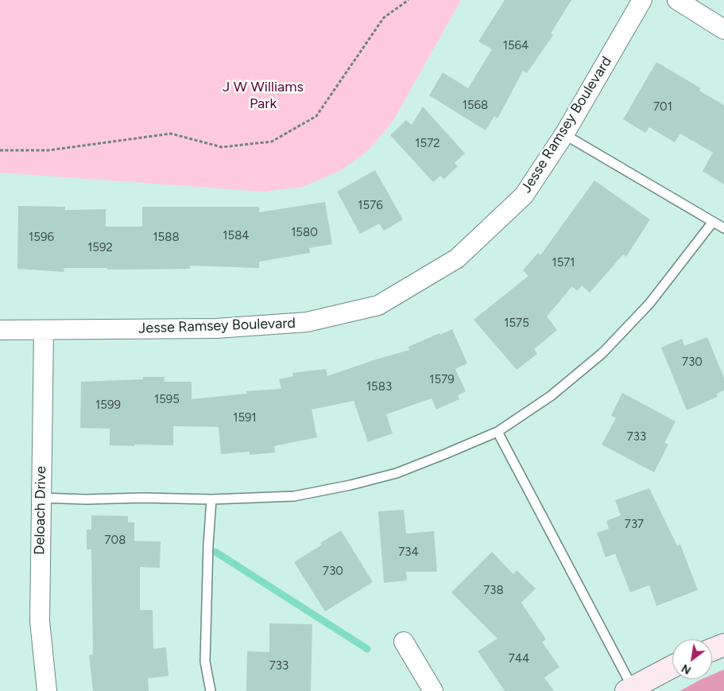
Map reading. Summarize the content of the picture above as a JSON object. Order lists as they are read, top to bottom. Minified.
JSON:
{"streets":{"street":["Jesse Ramsey Boulevard","Deloach Drive"]},"crossings":[["Jesse Ramsey Boulevard","Deloach Drive"]],"parks":["J W Williams Park"],"house_numbers":["1564","1568","701","1572","1576","1580","1584","1596","1588","1592","1571","1575","730","1579","1583","1595","1599","1591","733","737","708","734","730","738","744","733"],"north":"bottom left"}
